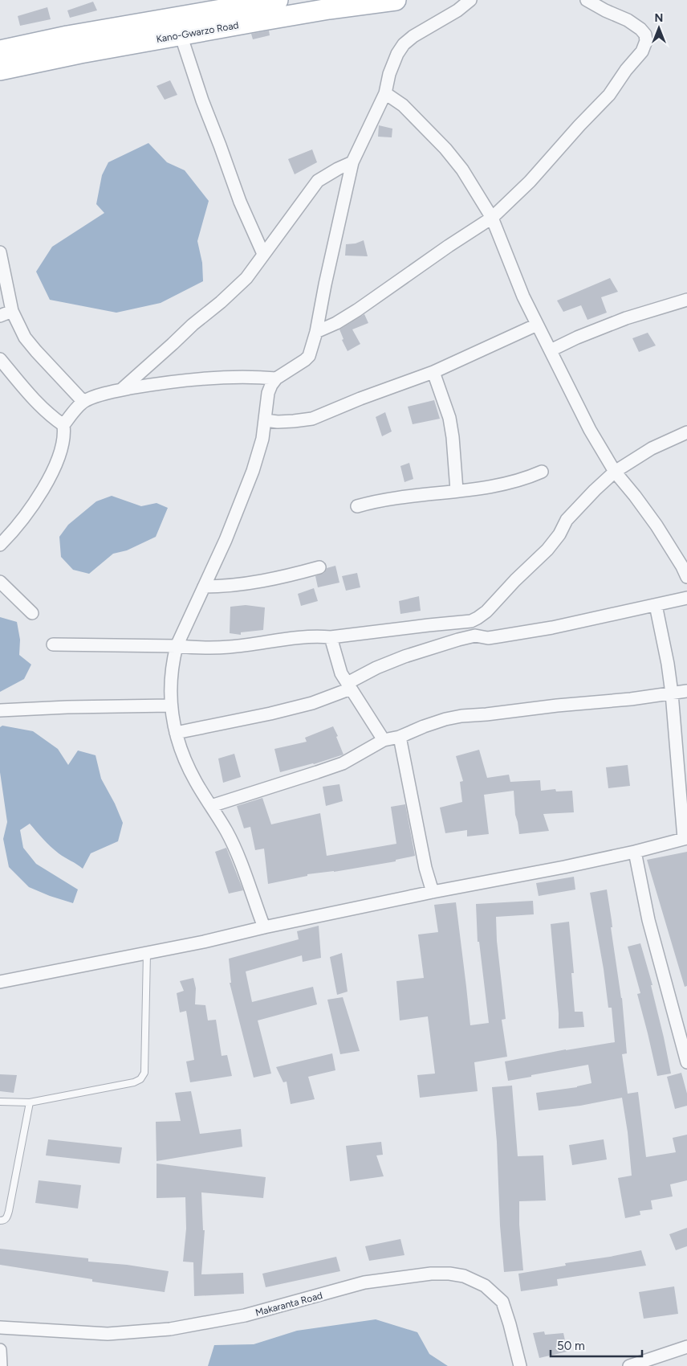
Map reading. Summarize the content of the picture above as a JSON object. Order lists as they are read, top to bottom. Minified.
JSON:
{"streets":{"main road":["Kano-Gwarzo Road"],"street":["Makaranta Road"]},"scale_bar":"50 m","north":"top"}
